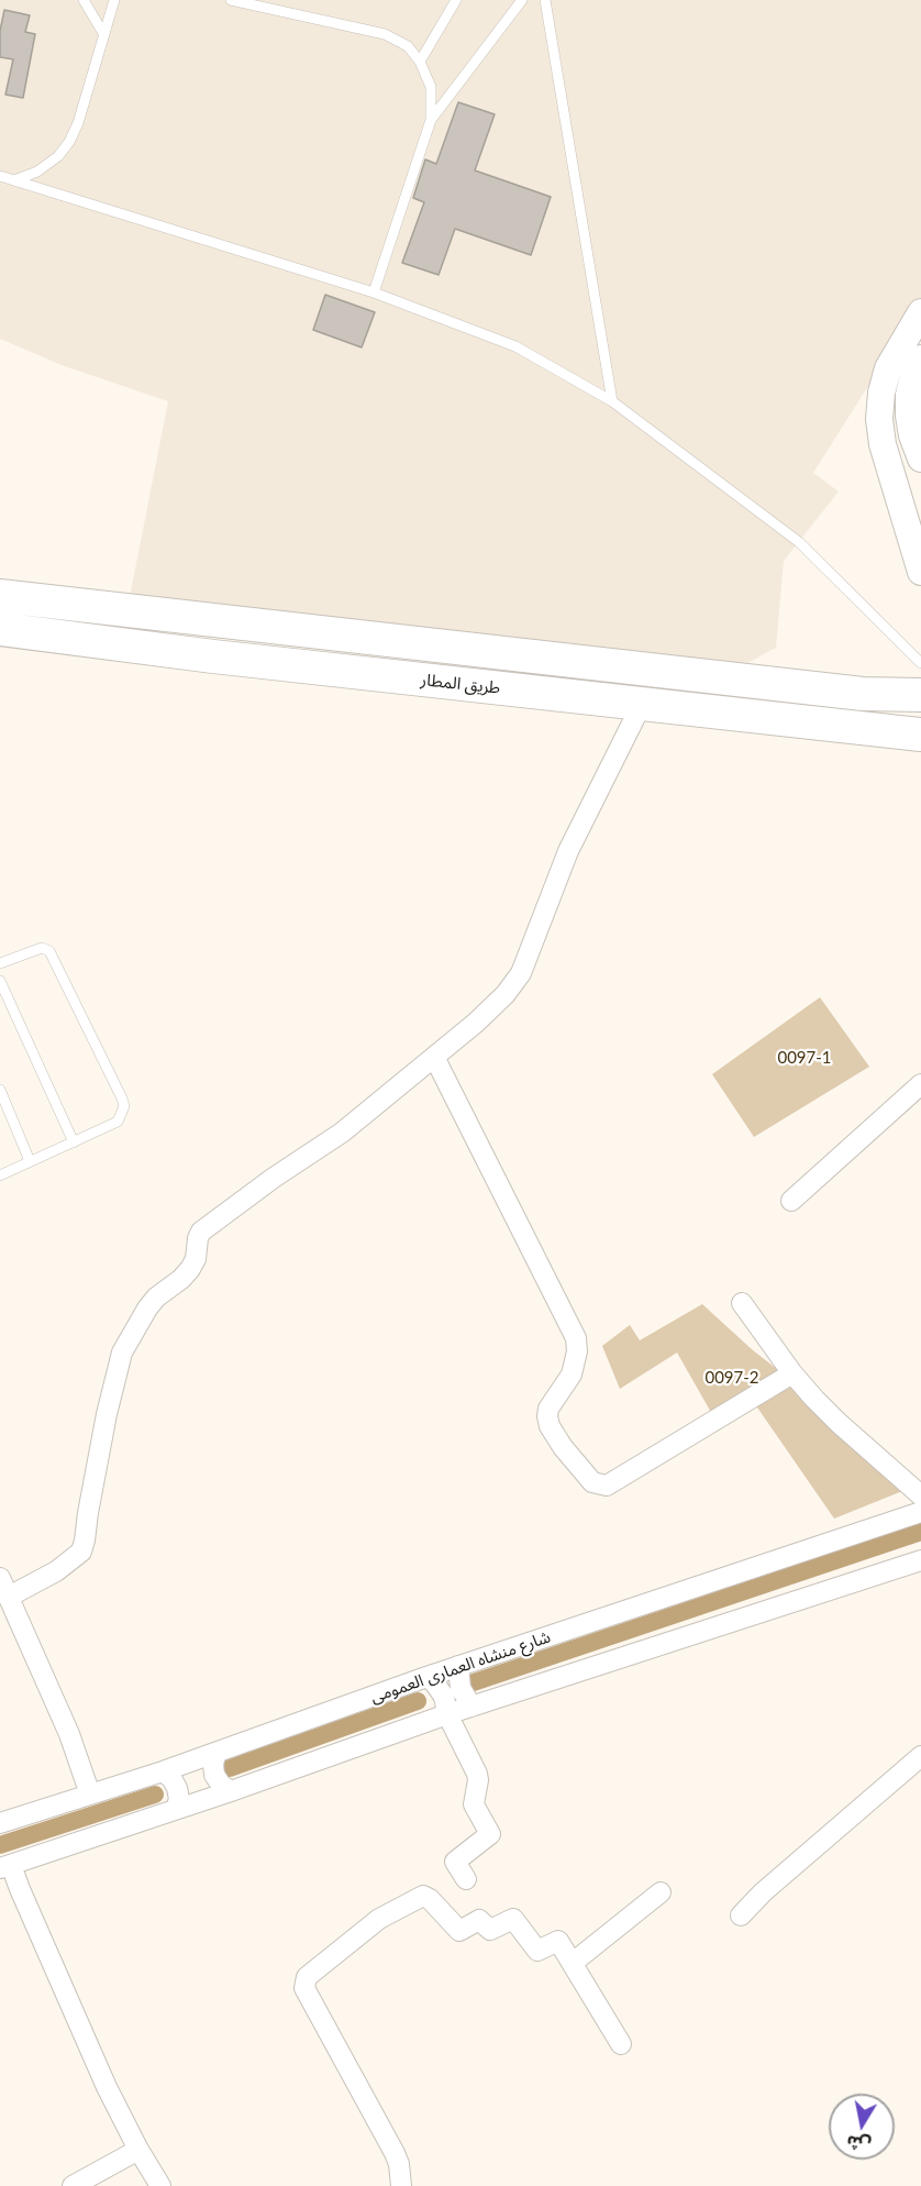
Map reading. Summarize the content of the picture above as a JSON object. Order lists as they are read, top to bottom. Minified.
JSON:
{"streets":{"main road":["طريق المطار"],"street":["شارع منشاه العمارى العمومى"]},"parks":["0097-1","0097-2"],"north":"bottom"}
